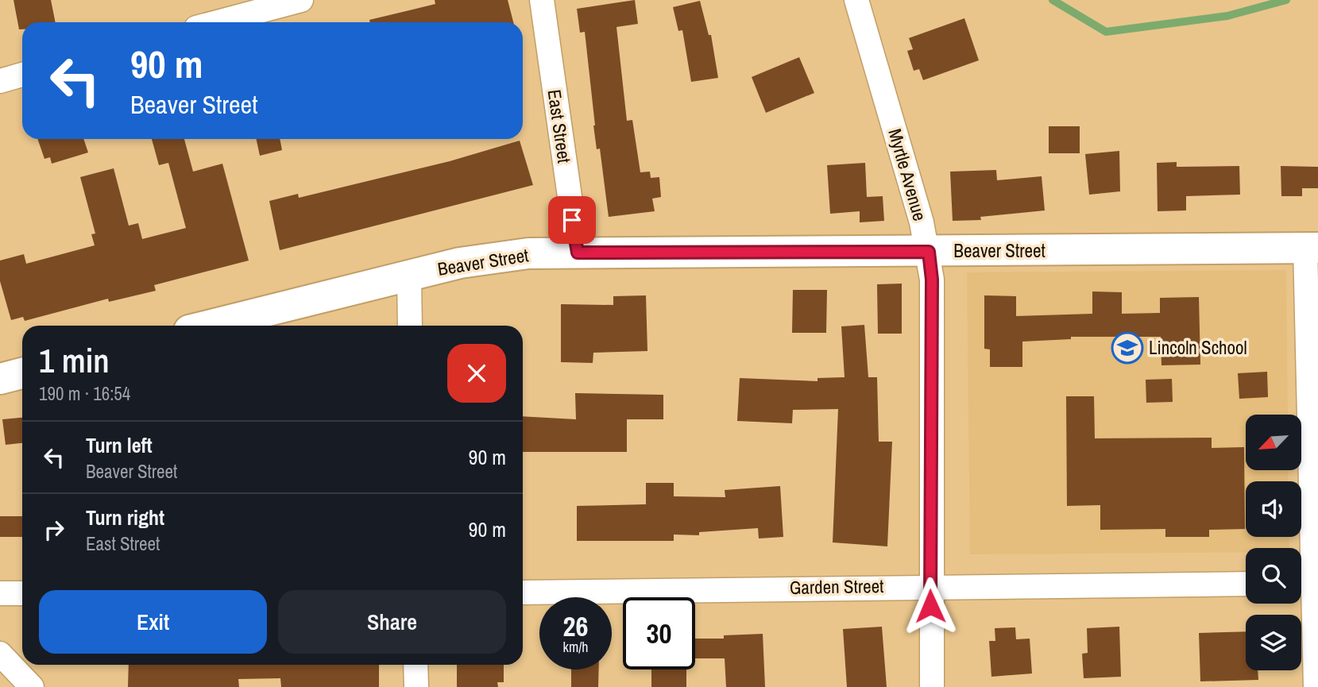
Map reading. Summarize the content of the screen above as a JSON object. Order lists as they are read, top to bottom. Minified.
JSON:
{"streets":{"street":["East Street","Myrtle Avenue","Beaver Street","Garden Street"]},"crossings":[["East Street","Beaver Street"],["Myrtle Avenue","Beaver Street"],["Myrtle Avenue","Garden Street"]],"places":{"school or university":["Lincoln School"]},"north":"bottom left","page":{"turn":["90 m","Beaver Street"],"heading":["1 min","190 m · 16:54"],"list":[{"name":"Turn left","note":"Beaver Street","value":"90 m"},{"name":"Turn right","note":"East Street","value":"90 m"}],"buttons":["Exit","Share"],"speed":"26 km/h","limit":"30"}}
